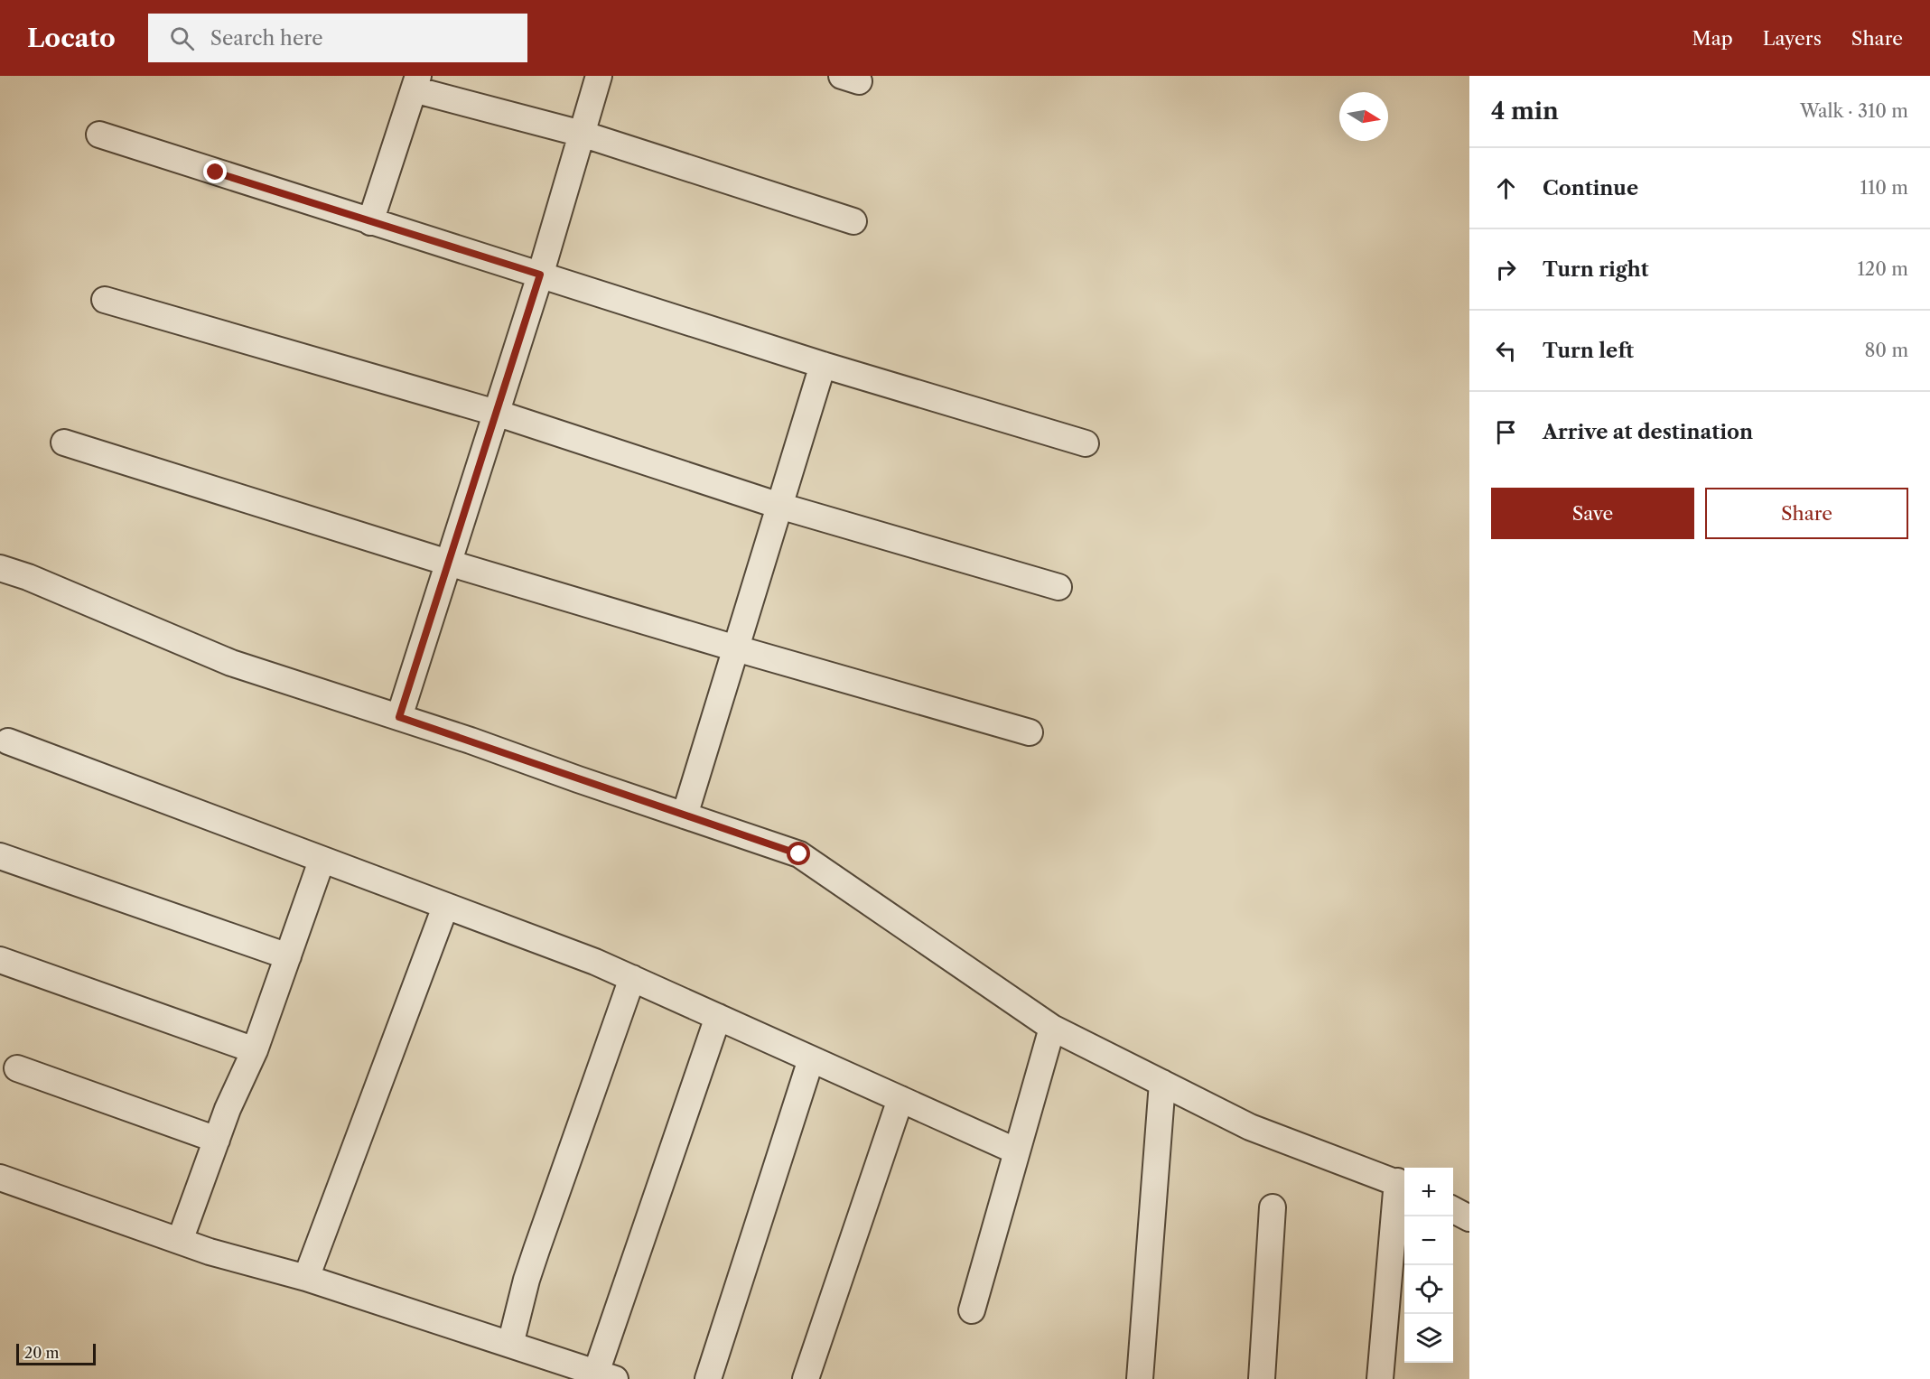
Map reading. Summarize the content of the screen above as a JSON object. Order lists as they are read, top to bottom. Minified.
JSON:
{"scale_bar":"20 m","north":"right","page":{"header":"Locato","search":"Search here","nav":["Map","Layers","Share"],"heading":["4 min","Walk · 310 m"],"list":[["Continue","110 m"],["Turn right","120 m"],["Turn left","80 m"],"Arrive at destination"],"buttons":["Save","Share"],"map_buttons":["+","−"],"scale":"20 m"}}
